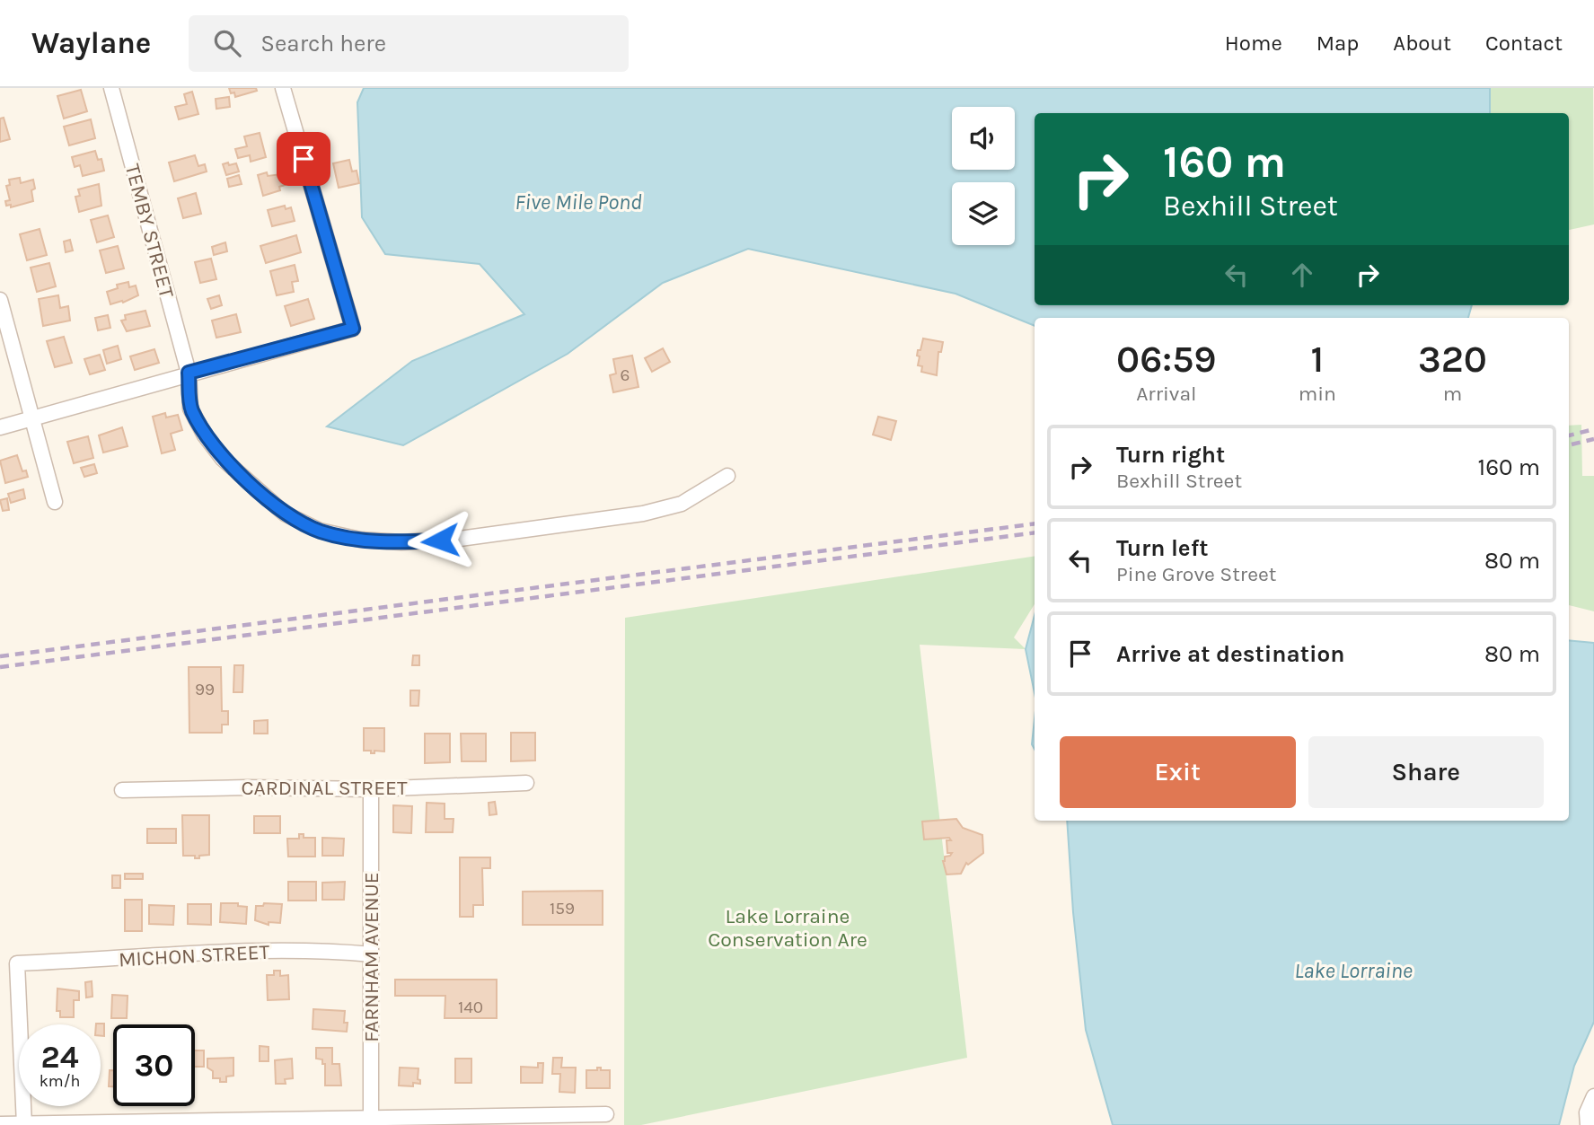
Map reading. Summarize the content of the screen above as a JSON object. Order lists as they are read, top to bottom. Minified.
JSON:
{"streets":{"street":["TEMBY STREET","CARDINAL STREET","MICHON STREET","FARNHAM AVENUE"]},"crossings":[["CARDINAL STREET","FARNHAM AVENUE"],["MICHON STREET","FARNHAM AVENUE"]],"water":["Five Mile Pond","Lake Lorraine"],"parks":["Lake Lorraine Conservation Are"],"house_numbers":["6","99","159","140"],"page":{"header":"Waylane","search":"Search here","nav":["Home","Map","About","Contact"],"turn":["160 m","Bexhill Street"],"eta":["06:59","Arrival","1","min","320","m"],"list":[{"name":"Turn right","note":"Bexhill Street","value":"160 m"},{"name":"Turn left","note":"Pine Grove Street","value":"80 m"},{"name":"Arrive at destination","value":"80 m"}],"buttons":["Exit","Share"],"speed":"24 km/h","limit":"30"}}
